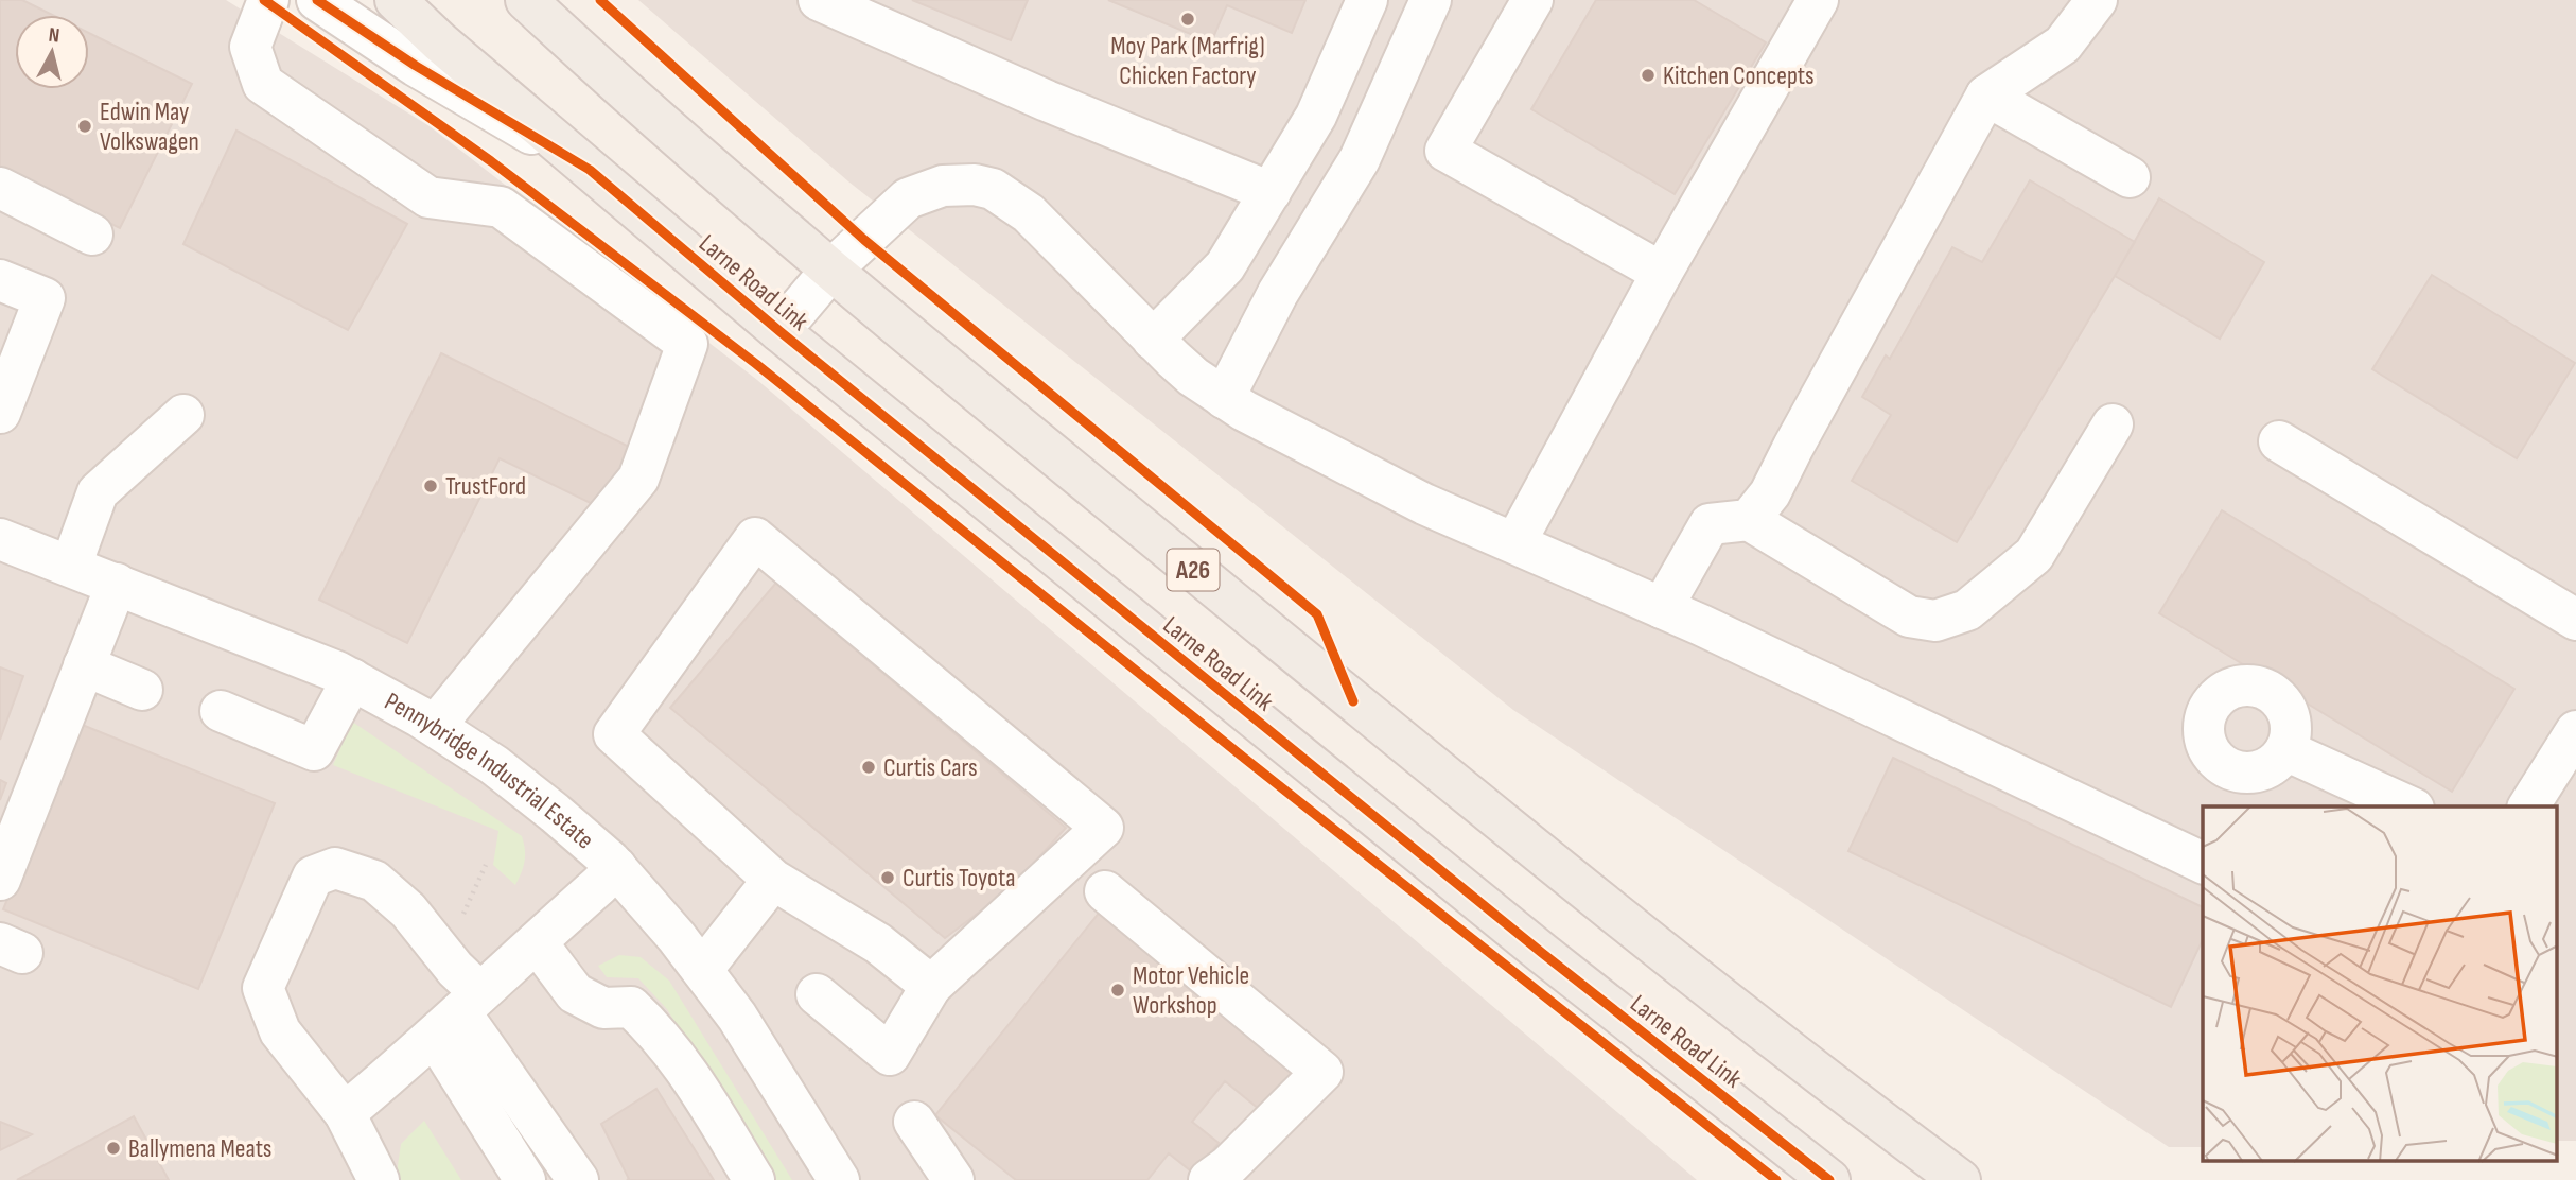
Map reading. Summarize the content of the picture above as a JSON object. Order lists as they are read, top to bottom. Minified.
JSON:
{"streets":{"main road":["Larne Road Link","A26"],"street":["Pennybridge Industrial Estate"]},"places":["Moy Park (Marfrig) Chicken Factory","Kitchen Concepts","Edwin May Volkswagen","TrustFord","Curtis Cars","Curtis Toyota","Motor Vehicle Workshop","Ballymena Meats"],"north":"top"}
